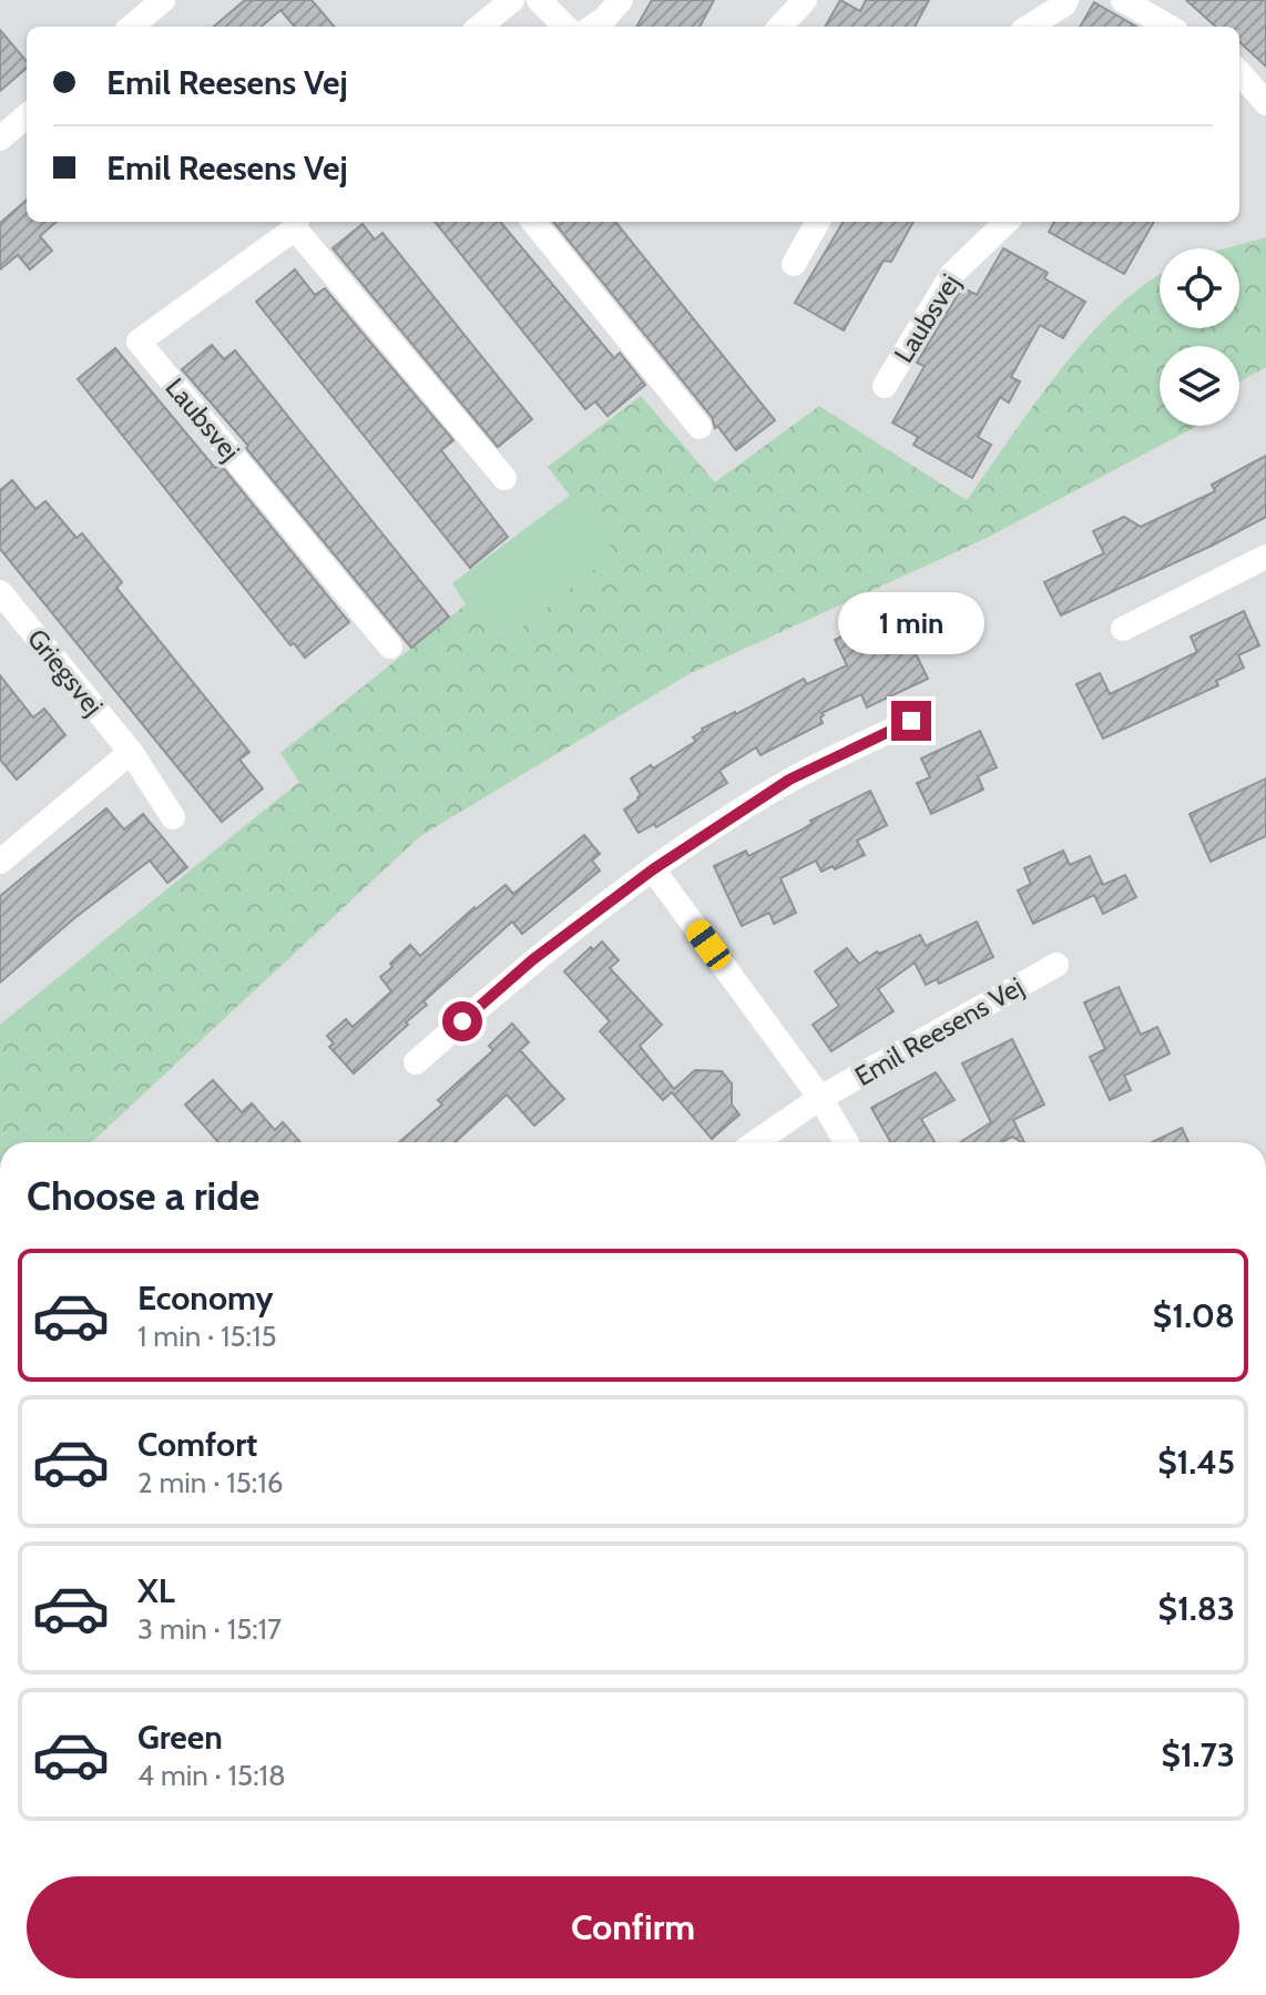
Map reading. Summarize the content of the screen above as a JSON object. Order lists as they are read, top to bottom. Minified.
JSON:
{"streets":{"street":["Laubsvej","Griegsvej","Emil Reesens Vej"]},"page":{"banner":["Emil Reesens Vej","Emil Reesens Vej"],"bubble":"1 min","heading":"Choose a ride","list":[{"name":"Economy","note":"1 min · 15:15","value":"$1.08"},{"name":"Comfort","note":"2 min · 15:16","value":"$1.45"},{"name":"XL","note":"3 min · 15:17","value":"$1.83"},{"name":"Green","note":"4 min · 15:18","value":"$1.73"}],"buttons":"Confirm"}}
